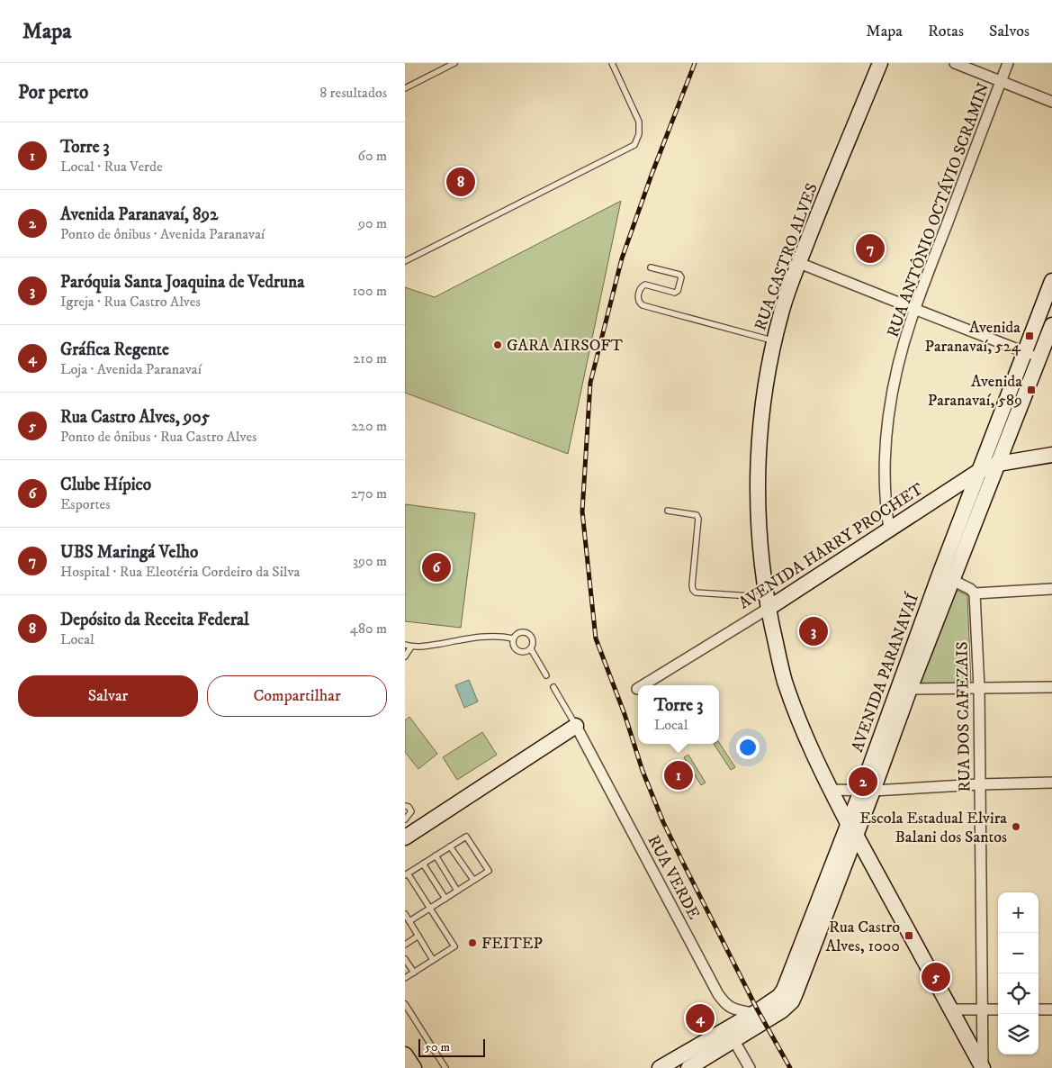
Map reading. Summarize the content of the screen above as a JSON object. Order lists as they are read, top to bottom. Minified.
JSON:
{"streets":{"street":["RUA ANTÔNIO OCTÁVIO SCRAMIN","RUA CASTRO ALVES","AVENIDA HARRY PROCHET","AVENIDA PARANAVAÍ","RUA DOS CAFEZAIS","RUA VERDE"]},"crossings":[["RUA ANTÔNIO OCTÁVIO SCRAMIN","AVENIDA HARRY PROCHET"],["RUA CASTRO ALVES","AVENIDA HARRY PROCHET"],["RUA CASTRO ALVES","AVENIDA PARANAVAÍ"],["RUA CASTRO ALVES","RUA DOS CAFEZAIS"],["AVENIDA HARRY PROCHET","AVENIDA PARANAVAÍ"],["AVENIDA PARANAVAÍ","RUA VERDE"]],"places":{"transit":["Avenida Paranavaí, 524","Avenida Paranavaí, 589","Rua Castro Alves, 1000"],"other":["GARA AIRSOFT","Escola Estadual Elvira Balani dos Santos","FEITEP"]},"scale_bar":"50 m","page":{"header":"Mapa","nav":["Mapa","Rotas","Salvos"],"heading":["Por perto","8 resultados"],"list":[{"mark":"1","name":"Torre 3","note":"Local · Rua Verde","value":"60 m"},{"mark":"2","name":"Avenida Paranavaí, 892","note":"Ponto de ônibus · Avenida Paranavaí","value":"90 m"},{"mark":"3","name":"Paróquia Santa Joaquina de Vedruna","note":"Igreja · Rua Castro Alves","value":"100 m"},{"mark":"4","name":"Gráfica Regente","note":"Loja · Avenida Paranavaí","value":"210 m"},{"mark":"5","name":"Rua Castro Alves, 905","note":"Ponto de ônibus · Rua Castro Alves","value":"220 m"},{"mark":"6","name":"Clube Hípico","note":"Esportes","value":"270 m"},{"mark":"7","name":"UBS Maringá Velho","note":"Hospital · Rua Eleotéria Cordeiro da Silva","value":"390 m"},{"mark":"8","name":"Depósito da Receita Federal","note":"Local","value":"480 m"}],"pins":["8","7","6","3","1","2","5","4"],"buttons":["Salvar","Compartilhar"],"popup":["Torre 3","Local"],"map_buttons":["+","−"],"scale":"50 m"}}
